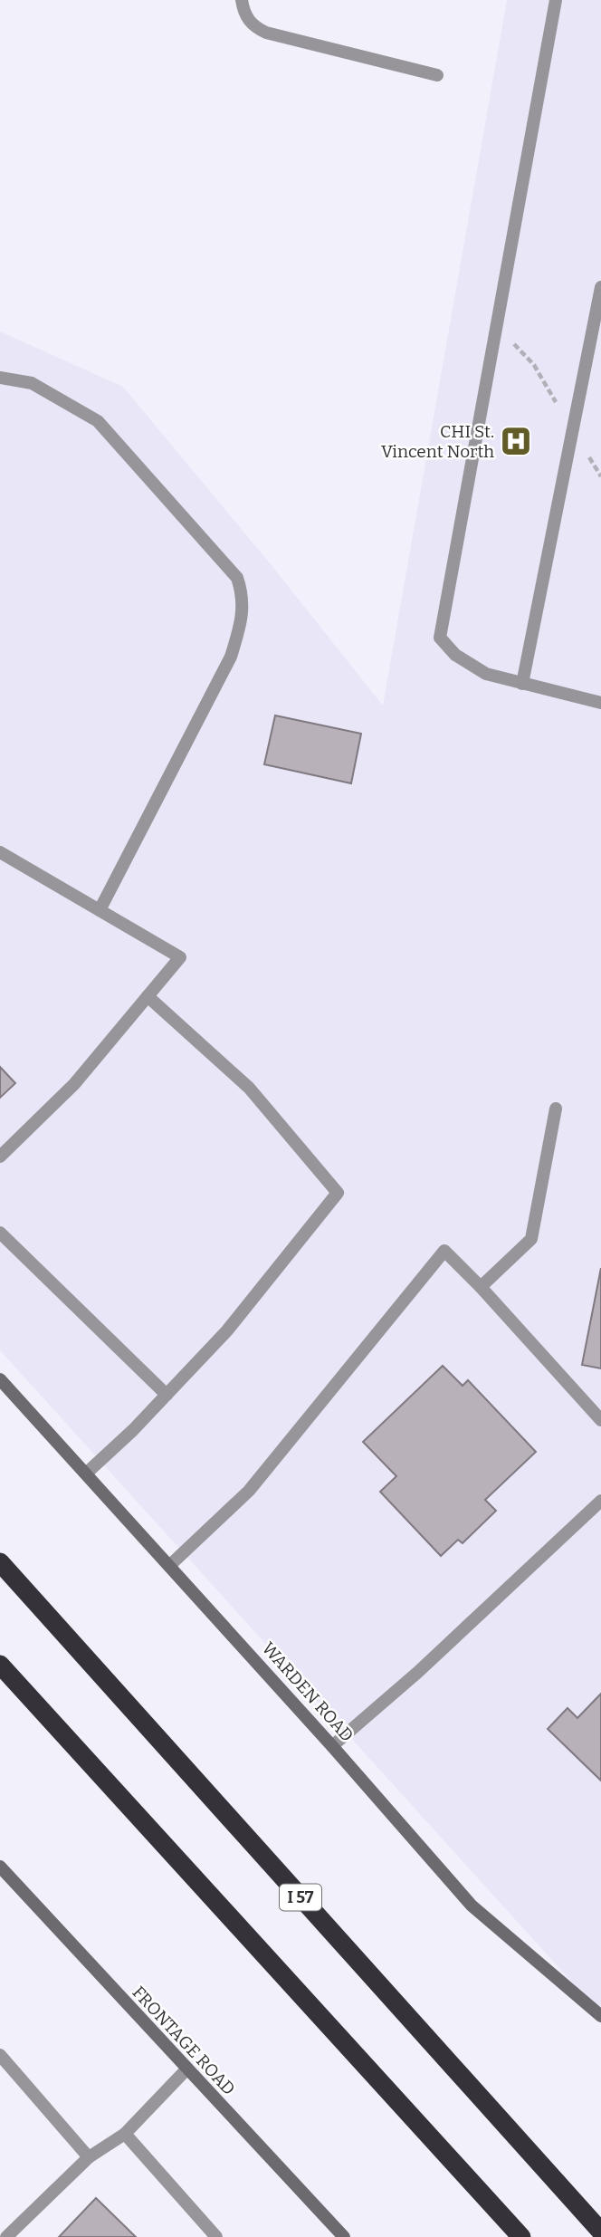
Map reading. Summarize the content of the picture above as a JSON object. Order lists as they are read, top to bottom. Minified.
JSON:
{"streets":{"highway":["I 57"],"main road":["WARDEN ROAD","FRONTAGE ROAD"]},"places":{"hospital":["CHI St. Vincent North"]}}
